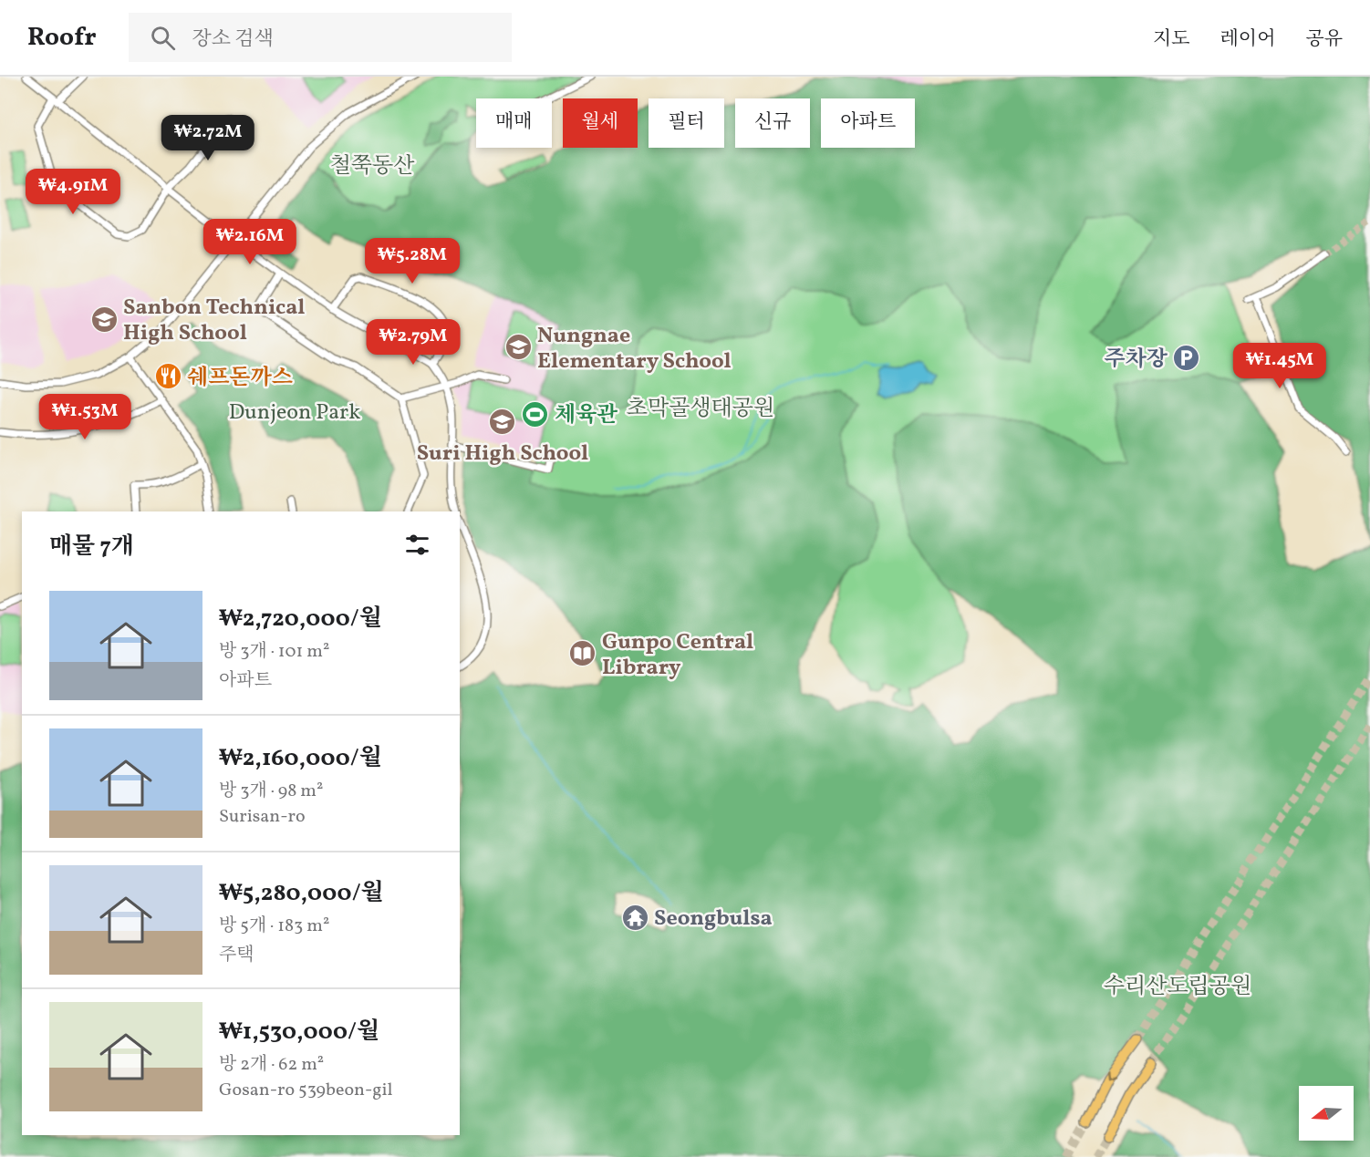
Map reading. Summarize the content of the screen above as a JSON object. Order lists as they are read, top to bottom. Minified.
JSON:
{"parks":["철쭉동산","초막골생태공원","Dunjeon Park","수리산도립공원"],"places":{"school or university":["Sanbon Technical High School","Nungnae Elementary School","Suri High School"],"parking":["주차장"],"restaurant":["쉐프돈까스"],"sports":["체육관"],"library":["Gunpo Central Library"],"temple":["Seongbulsa"]},"north":"left","page":{"header":"Roofr","search":"장소 검색","nav":["지도","레이어","공유"],"chip":["매매","월세","필터","신규","아파트"],"price":["₩2.72M","₩4.91M","₩2.16M","₩5.28M","₩2.79M","₩1.45M","₩1.53M"],"heading":"매물 7개","list":[{"name":"₩2,720,000/월","note":"방 3개 · 101 m² · 아파트"},{"name":"₩2,160,000/월","note":"방 3개 · 98 m² · Surisan-ro"},{"name":"₩5,280,000/월","note":"방 5개 · 183 m² · 주택"},{"name":"₩1,530,000/월","note":"방 2개 · 62 m² · Gosan-ro 539beon-gil"}]}}
